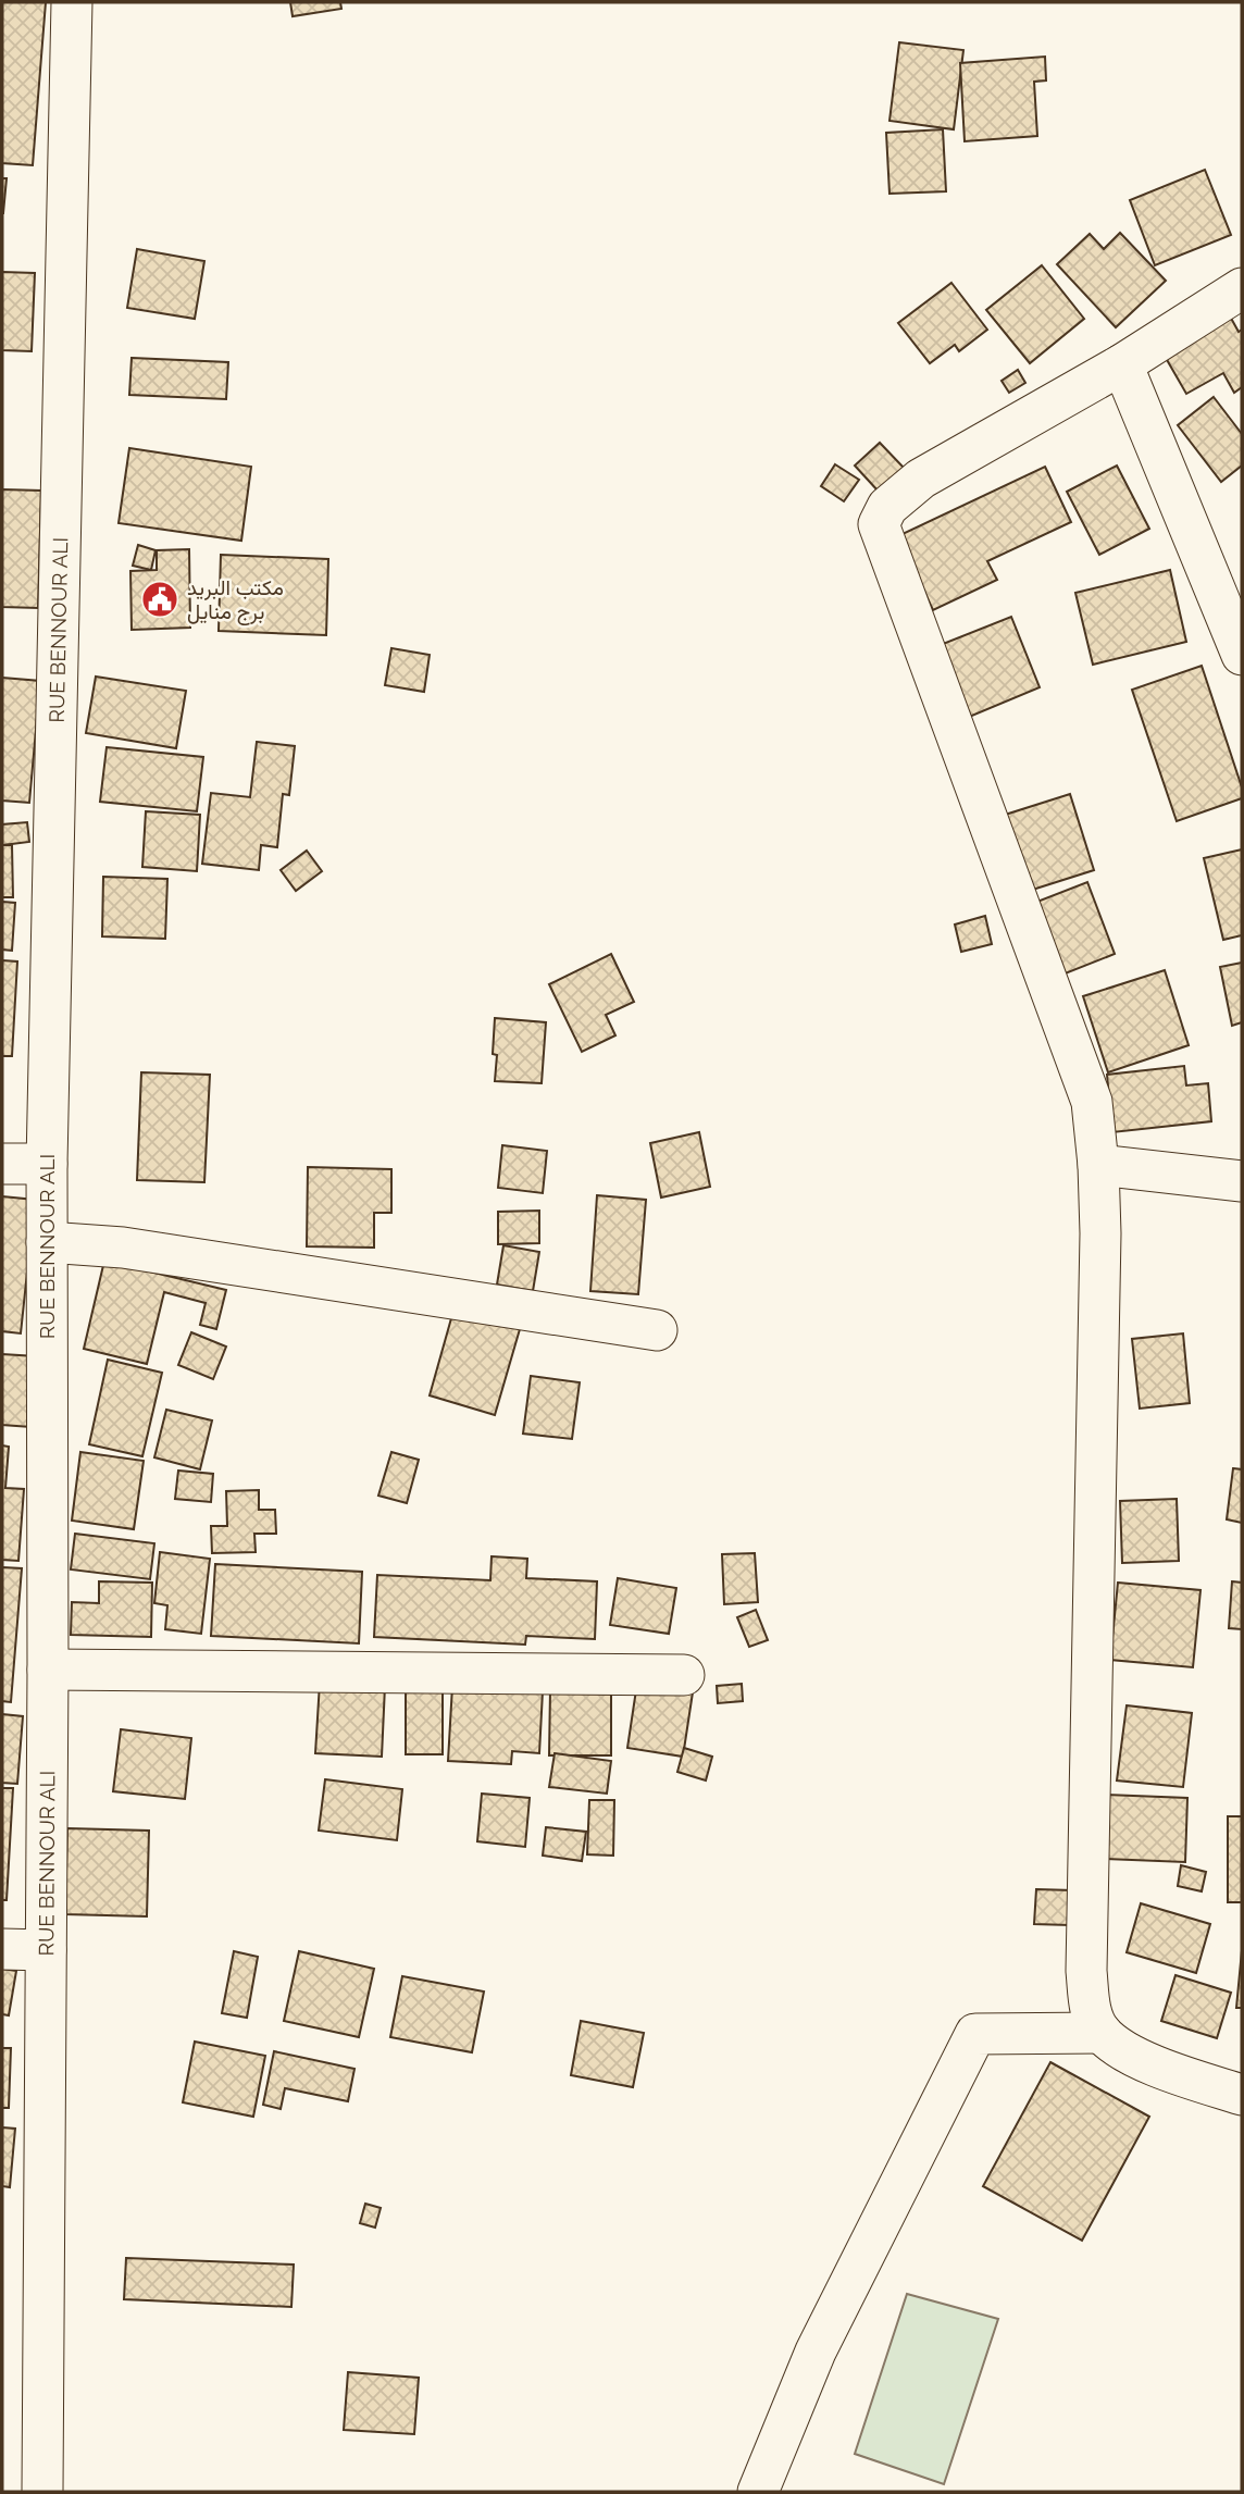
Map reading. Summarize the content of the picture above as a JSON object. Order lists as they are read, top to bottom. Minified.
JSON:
{"streets":{"street":["RUE BENNOUR ALI"]},"places":{"public building":["مكتب البريد برج منايل"]}}
